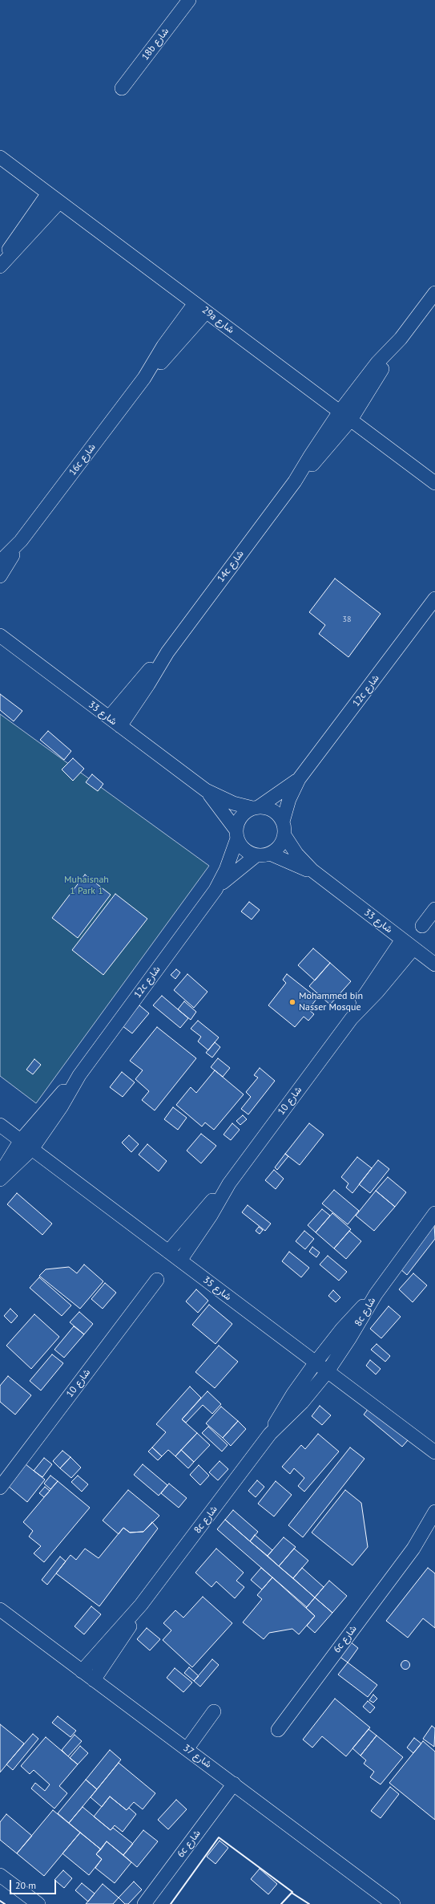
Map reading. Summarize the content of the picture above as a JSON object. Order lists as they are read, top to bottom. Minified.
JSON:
{"streets":{"street":["18b شارع","29a شارع","16c شارع","14c شارع","12c شارع","شارع 33","شارع 10","شارع 35","8c شارع","6c شارع","شارع 37"]},"crossings":[["29a شارع","16c شارع"],["29a شارع","14c شارع"],["14c شارع","شارع 33"],["12c شارع","شارع 33"],["12c شارع","شارع 35"],["شارع 33","شارع 10"],["شارع 10","شارع 35"],["شارع 35","8c شارع"],["8c شارع","شارع 37"],["6c شارع","شارع 37"]],"parks":["Muhaisnah 1 Park 1"],"places":["Mohammed bin Nasser Mosque"],"house_numbers":["38"],"scale_bar":"20 m"}
